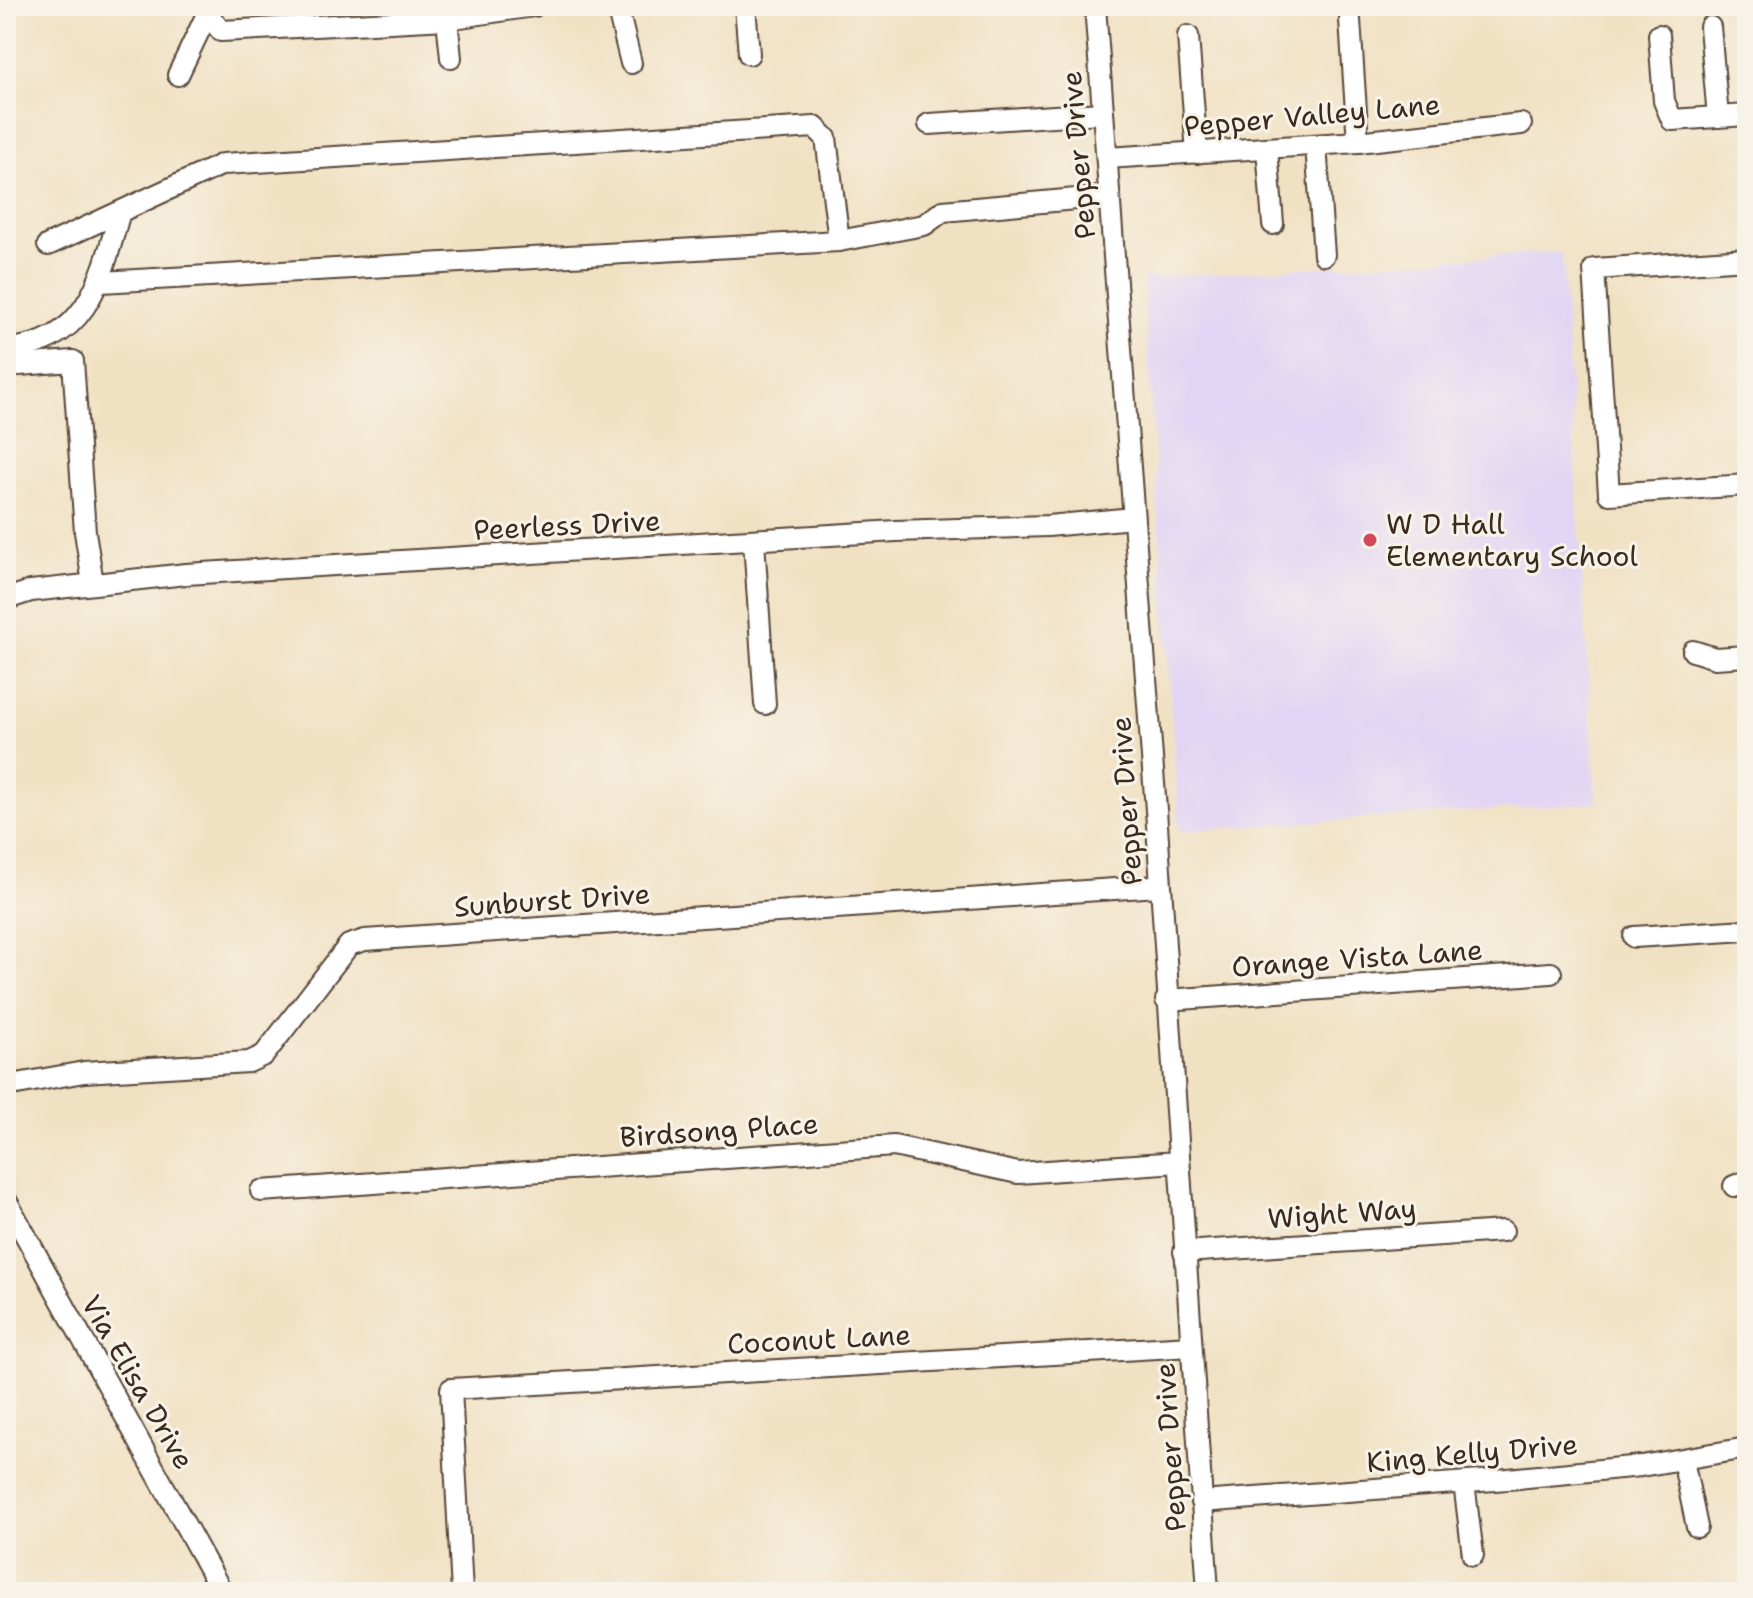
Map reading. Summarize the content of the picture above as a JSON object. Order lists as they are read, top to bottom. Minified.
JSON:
{"streets":{"street":["Pepper Valley Lane","Pepper Drive","Peerless Drive","Sunburst Drive","Orange Vista Lane","Birdsong Place","Wight Way","Coconut Lane","Via Elisa Drive","King Kelly Drive"]},"crossings":[["Pepper Valley Lane","Pepper Drive"],["Pepper Drive","Peerless Drive"],["Pepper Drive","Sunburst Drive"],["Pepper Drive","Orange Vista Lane"],["Pepper Drive","Birdsong Place"],["Pepper Drive","Wight Way"],["Pepper Drive","Coconut Lane"],["Pepper Drive","King Kelly Drive"]],"places":["W D Hall Elementary School"]}
